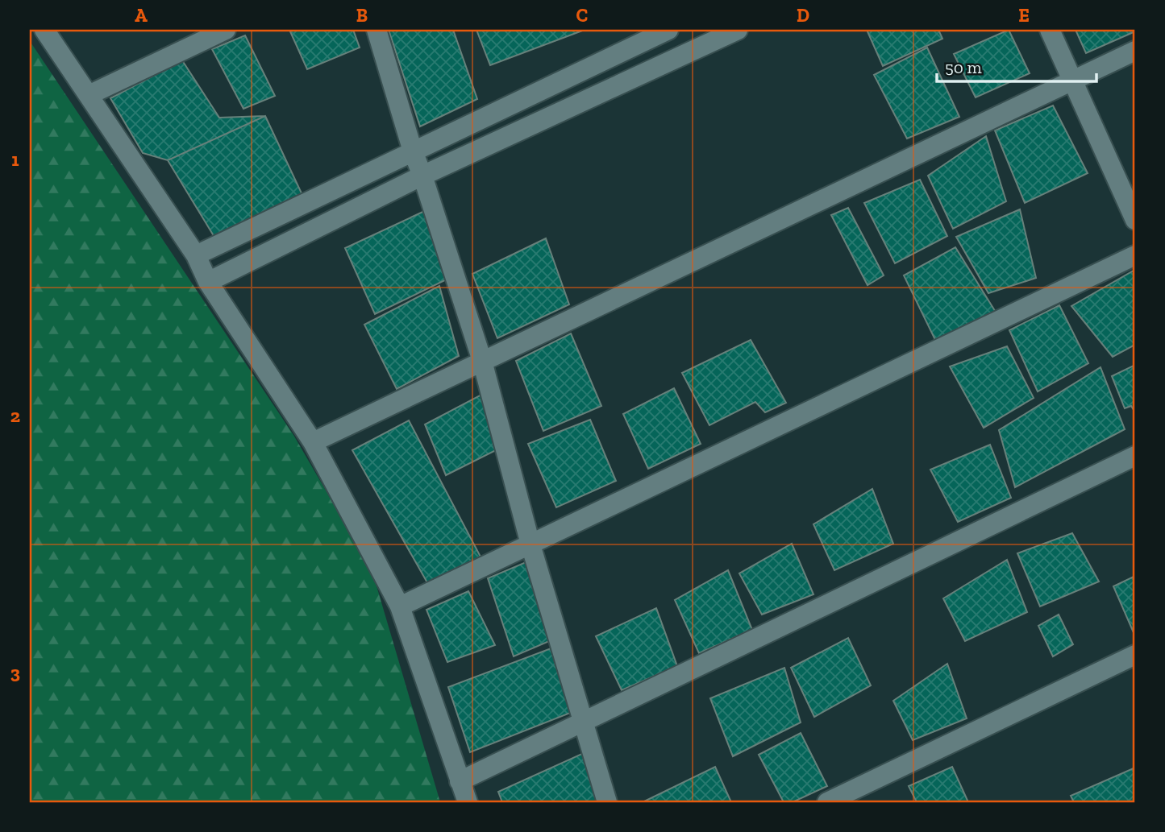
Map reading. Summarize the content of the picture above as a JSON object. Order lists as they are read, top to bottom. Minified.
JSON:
{"scale_bar":"50 m","grid":{"columns":["A","B","C","D","E"],"rows":["1","2","3"]}}
